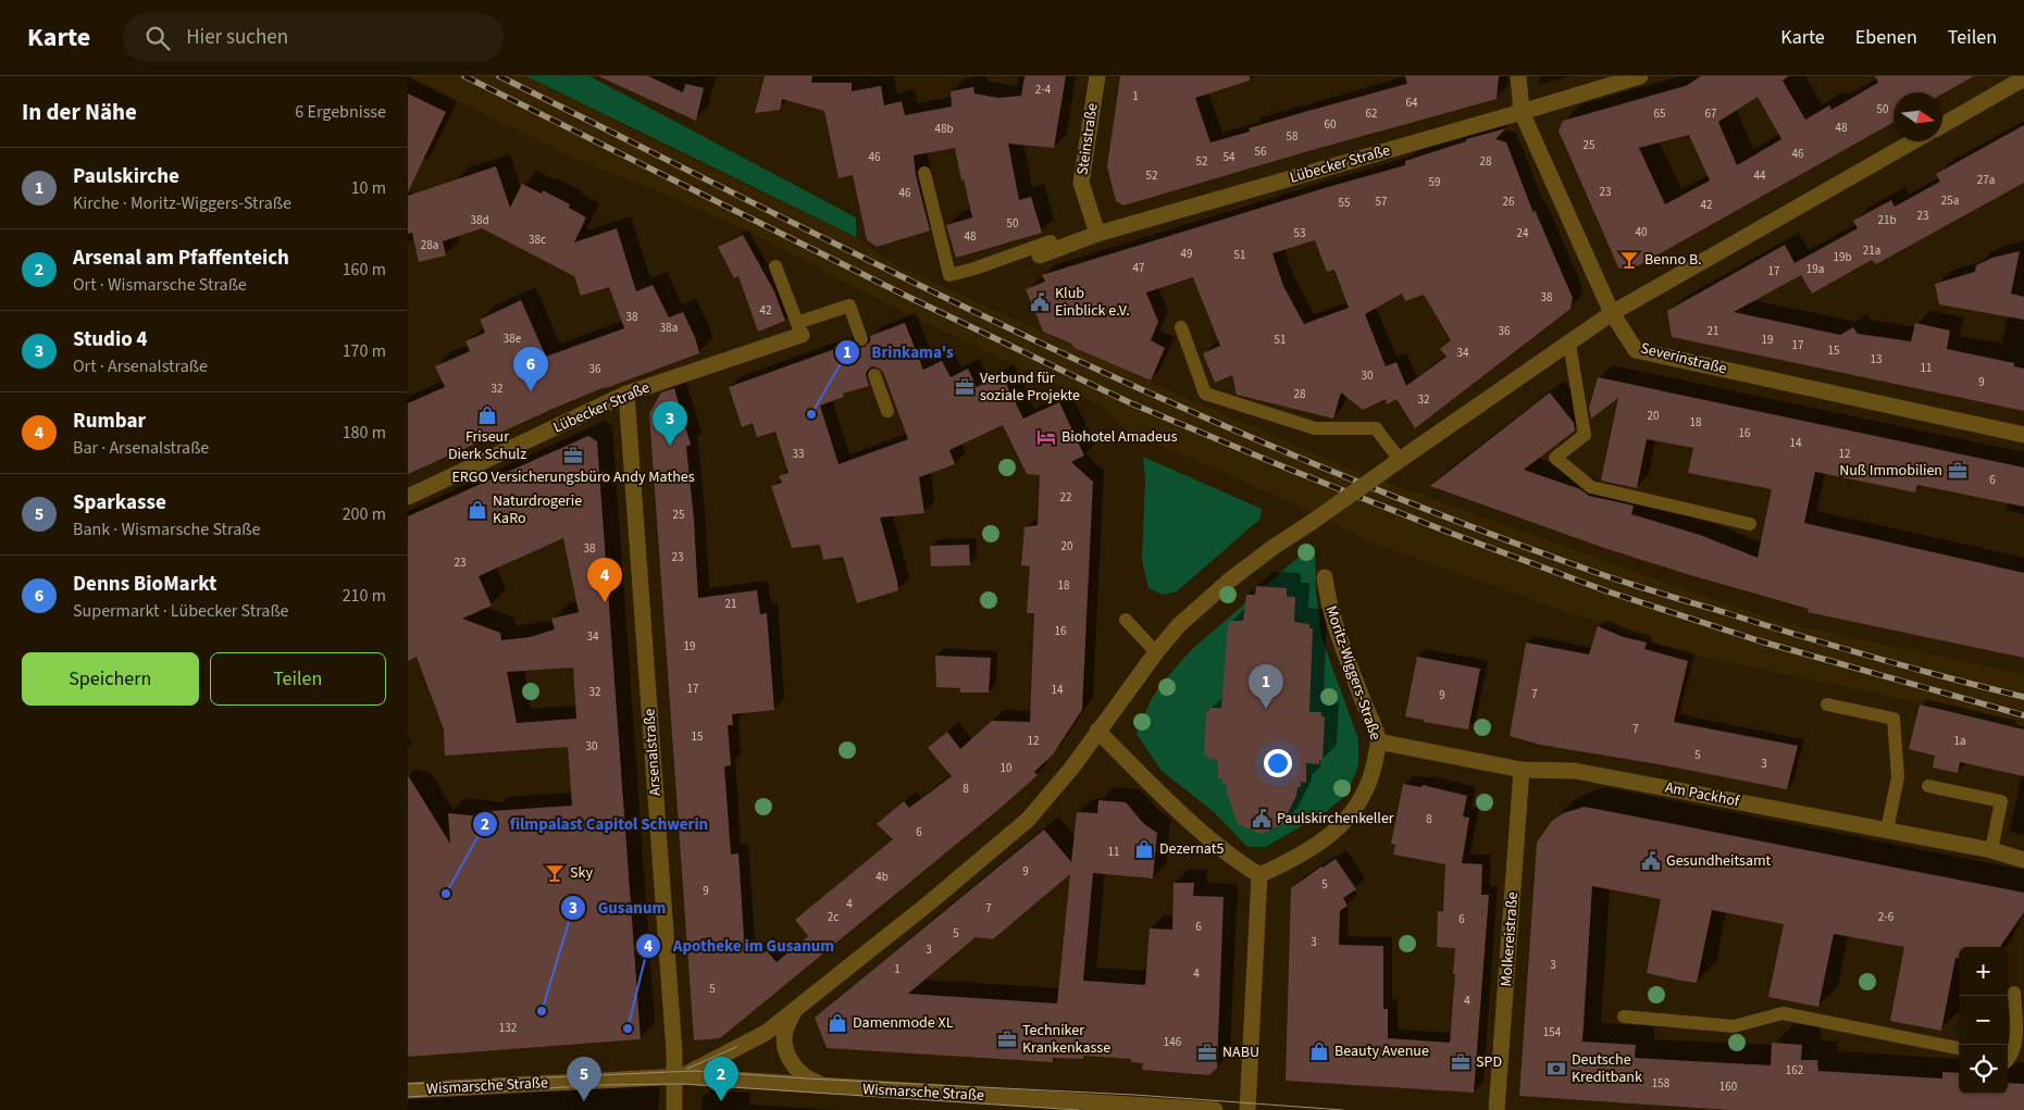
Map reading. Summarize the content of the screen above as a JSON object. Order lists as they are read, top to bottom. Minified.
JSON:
{"streets":{"street":["Steinstraße","Lübecker Straße","Severinstraße","Moritz-Wiggers-Straße","Arsenalstraße","Am Packhof","Molkereistraße","Wismarsche Straße"]},"crossings":[["Steinstraße","Lübecker Straße"],["Lübecker Straße","Severinstraße"],["Lübecker Straße","Arsenalstraße"],["Moritz-Wiggers-Straße","Am Packhof"],["Arsenalstraße","Wismarsche Straße"],["Am Packhof","Molkereistraße"]],"places":{"bar":["Benno B.","Sky"],"public building":["Klub Einblick e.V.","Paulskirchenkeller","Gesundheitsamt"],"office":["Verbund für soziale Projekte","ERGO Versicherungsbüro Andy Mathes","Nuß Immobilien","Techniker Krankenkasse","NABU","SPD"],"other":["Brinkama's","filmpalast Capitol Schwerin","Gusanum","Apotheke im Gusanum"],"shop":["Friseur Dierk Schulz","Naturdrogerie KaRo","Dezernat5","Damenmode XL","Beauty Avenue"],"hotel":["Biohotel Amadeus"],"bank":["Deutsche Kreditbank"]},"house_numbers":["2-4","1","64","50","62","65","67","60","48","48b","58","25","56","46","46","54","52","28","52","44","27a","59","23","46","25a","57","26","55","42","23","38d","21b","50","40","53","24","48","38c","28a","21a","49","51","19b","47","19a","17","38","42","38","38a","36","21","38e","51","19","17","15","34","13","11","36","30","9","32","28","32","20","18","16","14","33","12","6","22","25","20","38","23","23","18","21","16","34","19","17","14","32","7","9","7","15","12","1a","30","5","3","10","8","8","6","11","9","4b","5","9","4","7","2c","2-6","6","6","5","3","3","3","1","4","5","4","132","154","146","162","158","160"],"north":"right","page":{"header":"Karte","search":"Hier suchen","nav":["Karte","Ebenen","Teilen"],"heading":["In der Nähe","6 Ergebnisse"],"list":[{"mark":"1","name":"Paulskirche","note":"Kirche · Moritz-Wiggers-Straße","value":"10 m"},{"mark":"2","name":"Arsenal am Pfaffenteich","note":"Ort · Wismarsche Straße","value":"160 m"},{"mark":"3","name":"Studio 4","note":"Ort · Arsenalstraße","value":"170 m"},{"mark":"4","name":"Rumbar","note":"Bar · Arsenalstraße","value":"180 m"},{"mark":"5","name":"Sparkasse","note":"Bank · Wismarsche Straße","value":"200 m"},{"mark":"6","name":"Denns BioMarkt","note":"Supermarkt · Lübecker Straße","value":"210 m"}],"pins":["6","3","4","1","2","5"],"buttons":["Speichern","Teilen"],"map_buttons":["+","−"]}}
